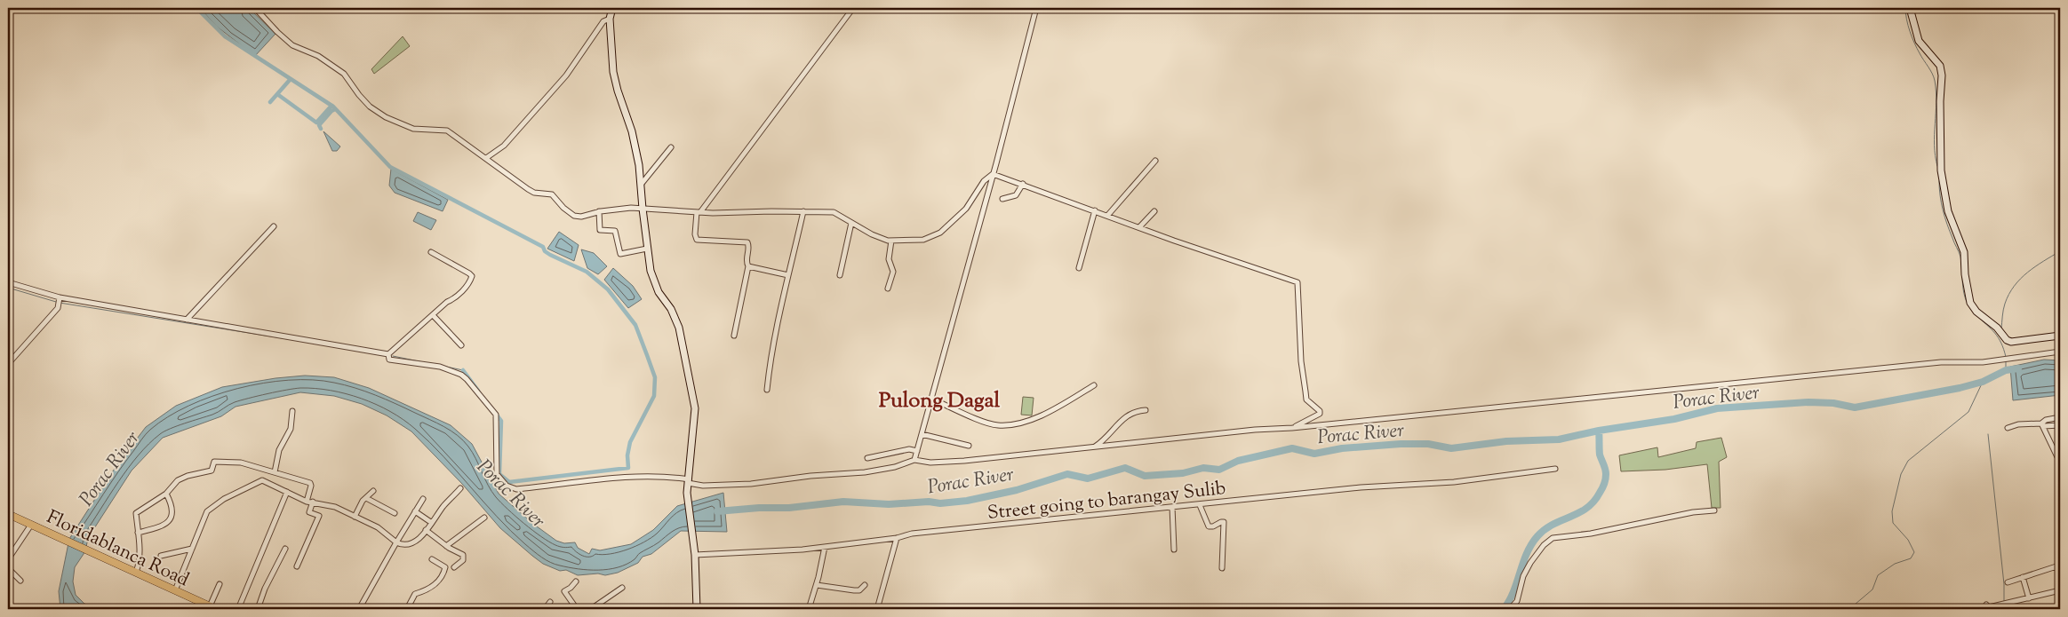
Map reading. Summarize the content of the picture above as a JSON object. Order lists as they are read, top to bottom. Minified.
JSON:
{"streets":{"main road":["Floridablanca Road"],"street":["Street going to barangay Sulib"]},"districts":["Pulong Dagal"],"water":["Porac River"]}
